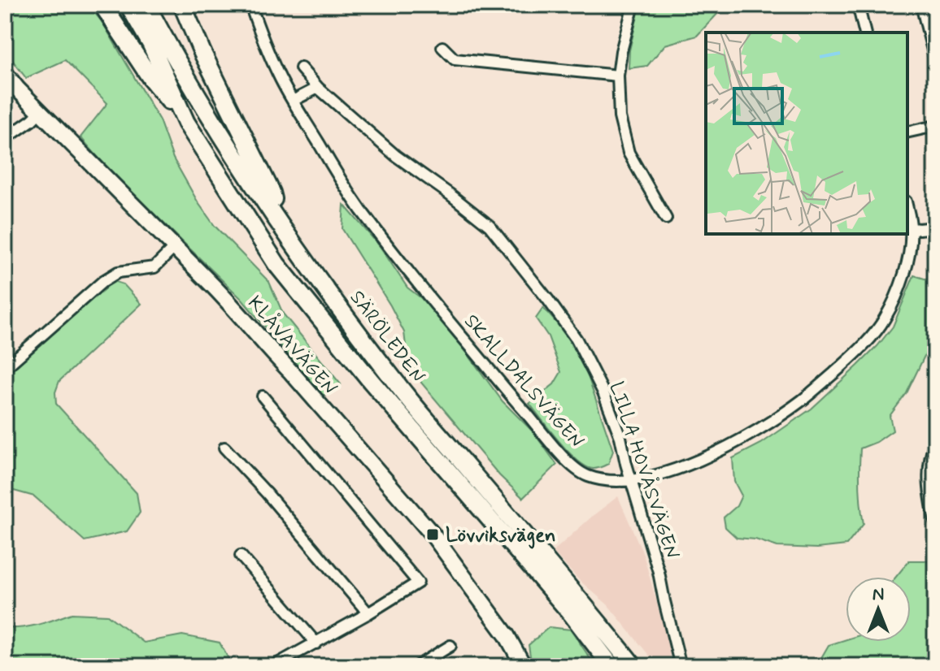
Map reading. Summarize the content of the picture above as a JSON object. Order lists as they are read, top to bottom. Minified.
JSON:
{"streets":{"main road":["SÄRÖLEDEN"],"street":["KLÅVAVÄGEN","SKALLDALSVÄGEN","LILLA HOVÅSVÄGEN"]},"crossings":[["SKALLDALSVÄGEN","LILLA HOVÅSVÄGEN"]],"places":{"transit":["Lövviksvägen"]},"north":"top"}
